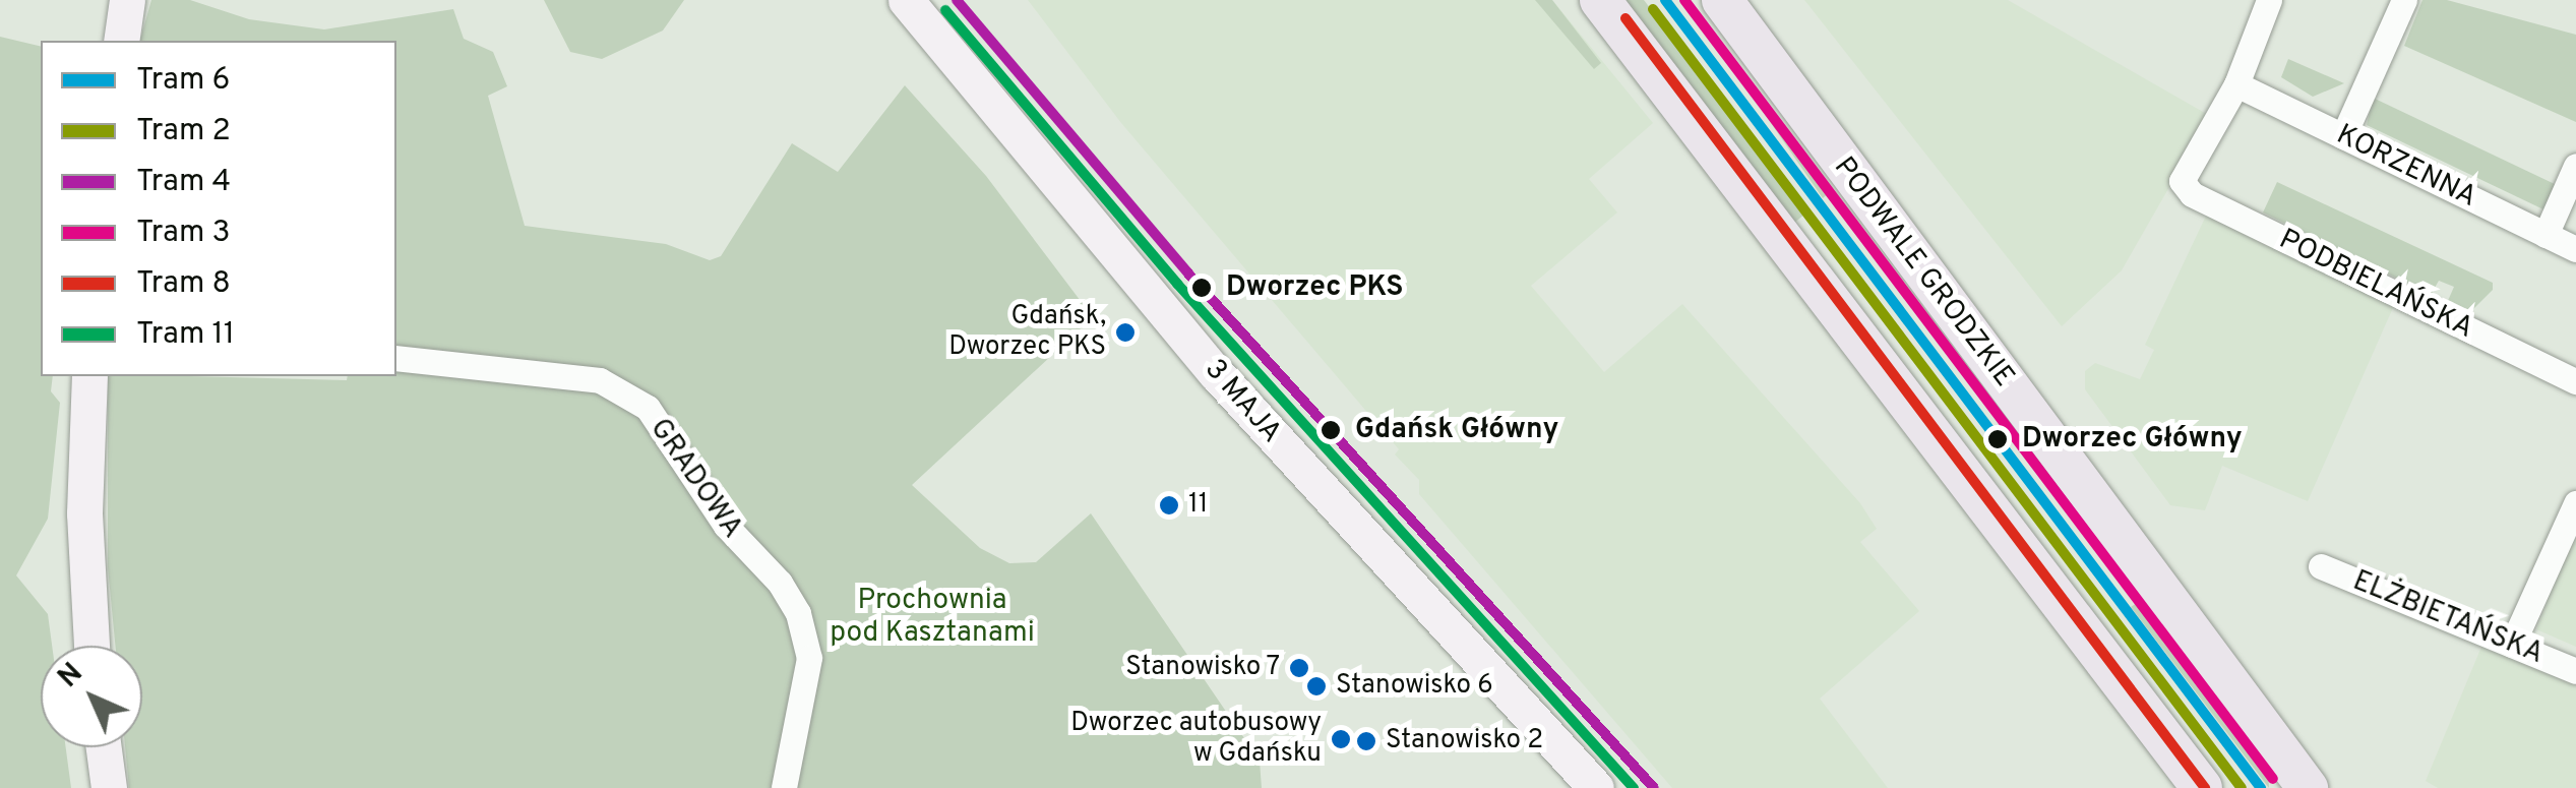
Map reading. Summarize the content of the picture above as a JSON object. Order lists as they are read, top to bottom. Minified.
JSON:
{"streets":{"main road":["PODWALE GRODZKIE","3 MAJA"],"street":["KORZENNA","PODBIELAŃSKA","GRADOWA","ELŻBIETAŃSKA"]},"crossings":[["KORZENNA","PODBIELAŃSKA"]],"parks":["Prochownia pod Kasztanami"],"places":["Dworzec PKS","Gdańsk, Dworzec PKS","Gdańsk Główny","Dworzec Główny","11","Stanowisko 7","Stanowisko 6","Dworzec autobusowy w Gdańsku","Stanowisko 2"],"lines":["tram line 6","tram line 4","tram line 3","tram line 2","tram line 11","tram line 8"],"legend":["Tram 6","Tram 2","Tram 4","Tram 3","Tram 8","Tram 11"],"north":"top left"}
